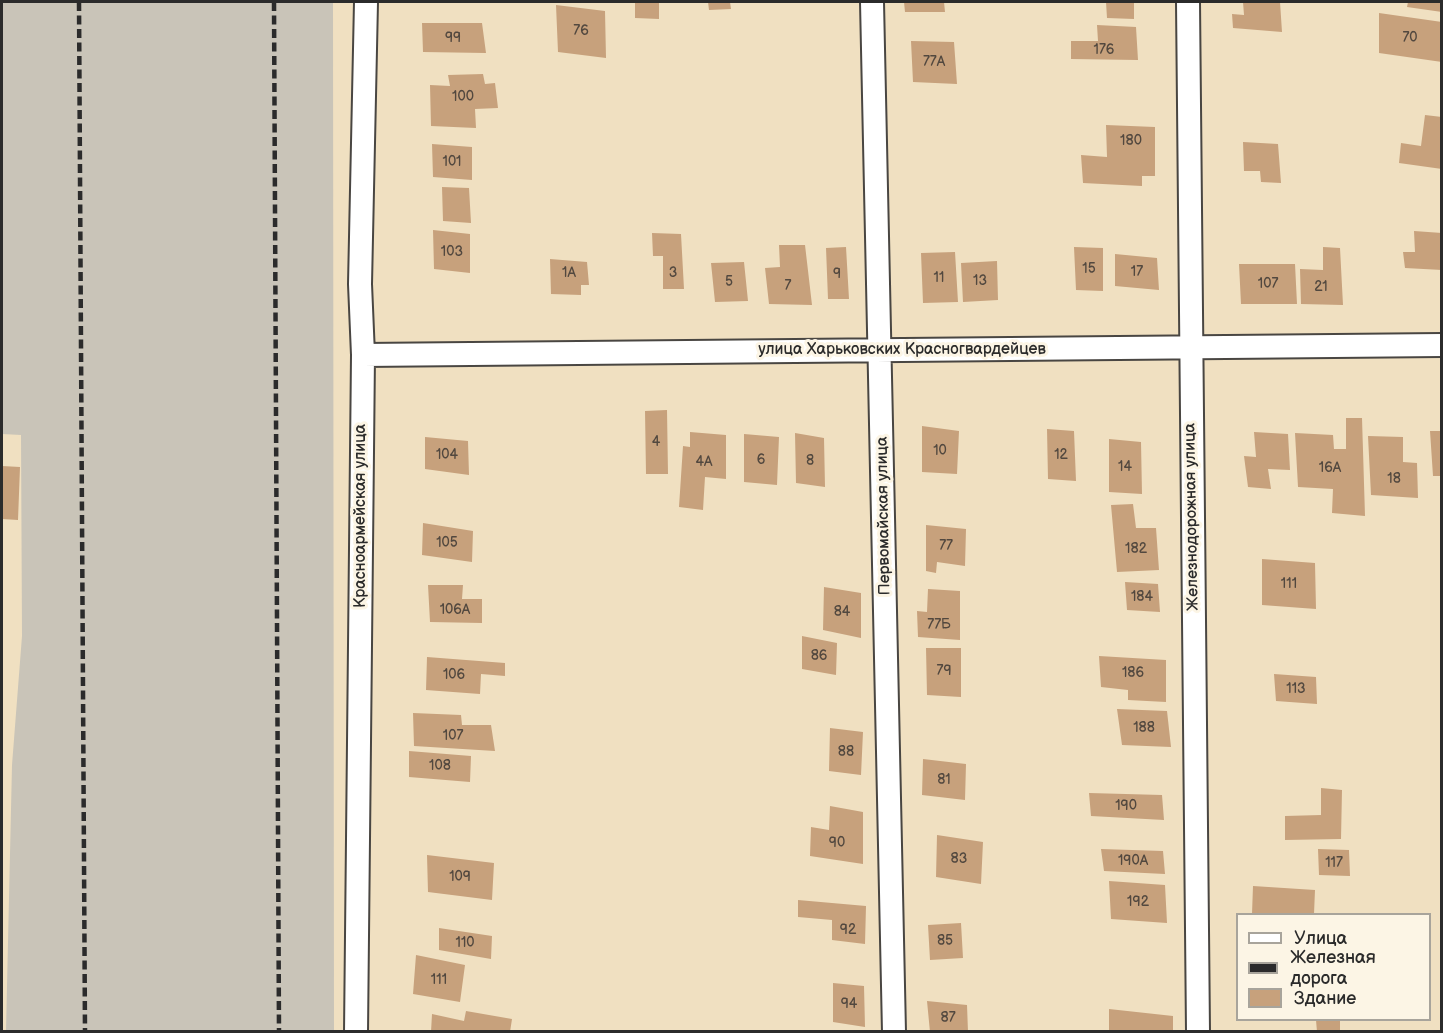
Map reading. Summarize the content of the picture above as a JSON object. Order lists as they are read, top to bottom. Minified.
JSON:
{"streets":{"street":["улица Харьковских Красногвардейцев","Красноармейская улица","Первомайская улица","Железнодорожная улица"]},"crossings":[["улица Харьковских Красногвардейцев","Красноармейская улица"],["улица Харьковских Красногвардейцев","Первомайская улица"],["улица Харьковских Красногвардейцев","Железнодорожная улица"]],"house_numbers":["76","99","70","176","77А","100","180","101","103","15","17","1А","3","9","11","13","5","107","7","21","4","10","104","12","6","8","4А","14","16А","18","105","77","182","111","184","106А","84","77Б","86","79","186","106","113","188","107","88","108","81","190","90","83","190А","117","109","192","92","85","110","111","94","87"],"legend":["Улица","Железная дорога","Здание"]}
